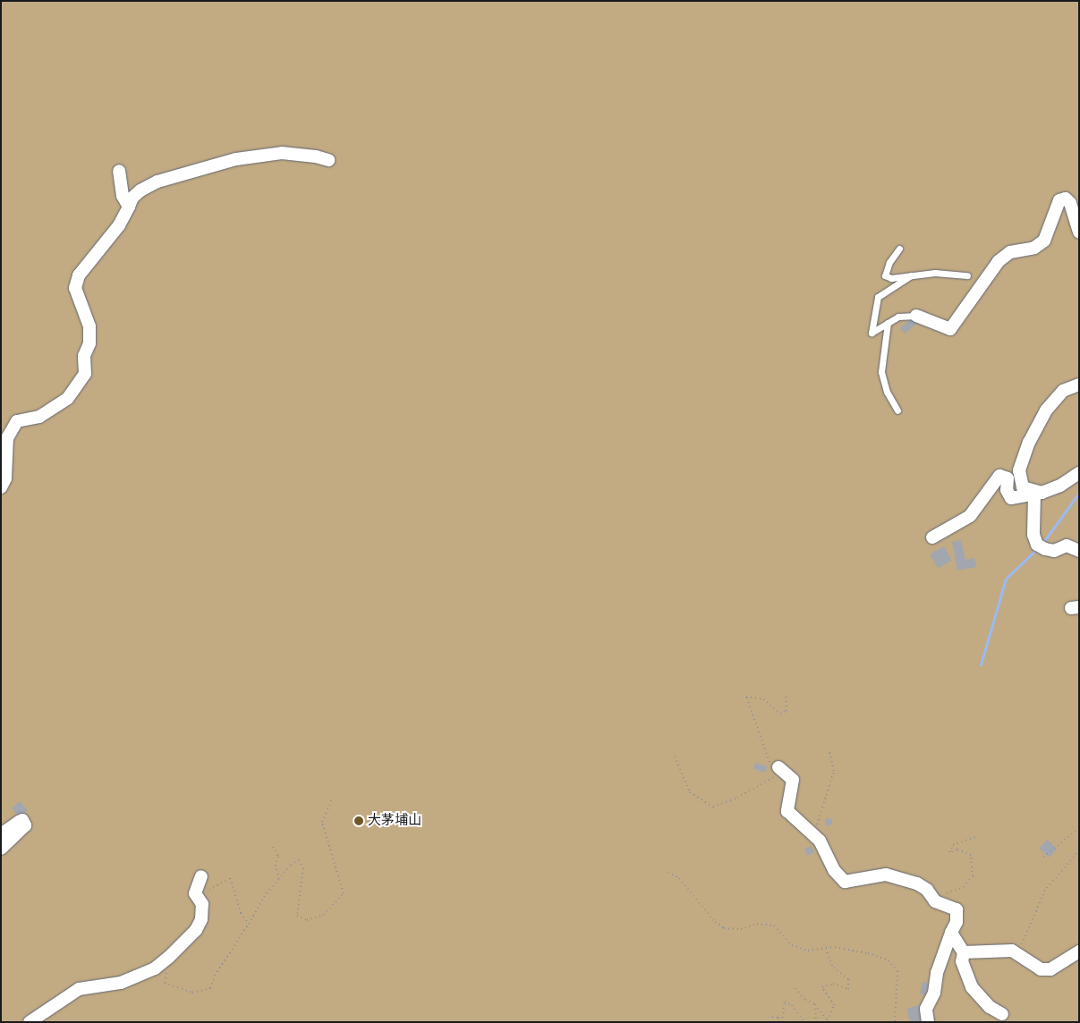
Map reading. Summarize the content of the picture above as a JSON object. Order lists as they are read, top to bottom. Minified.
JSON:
{"places":["大茅埔山"]}
